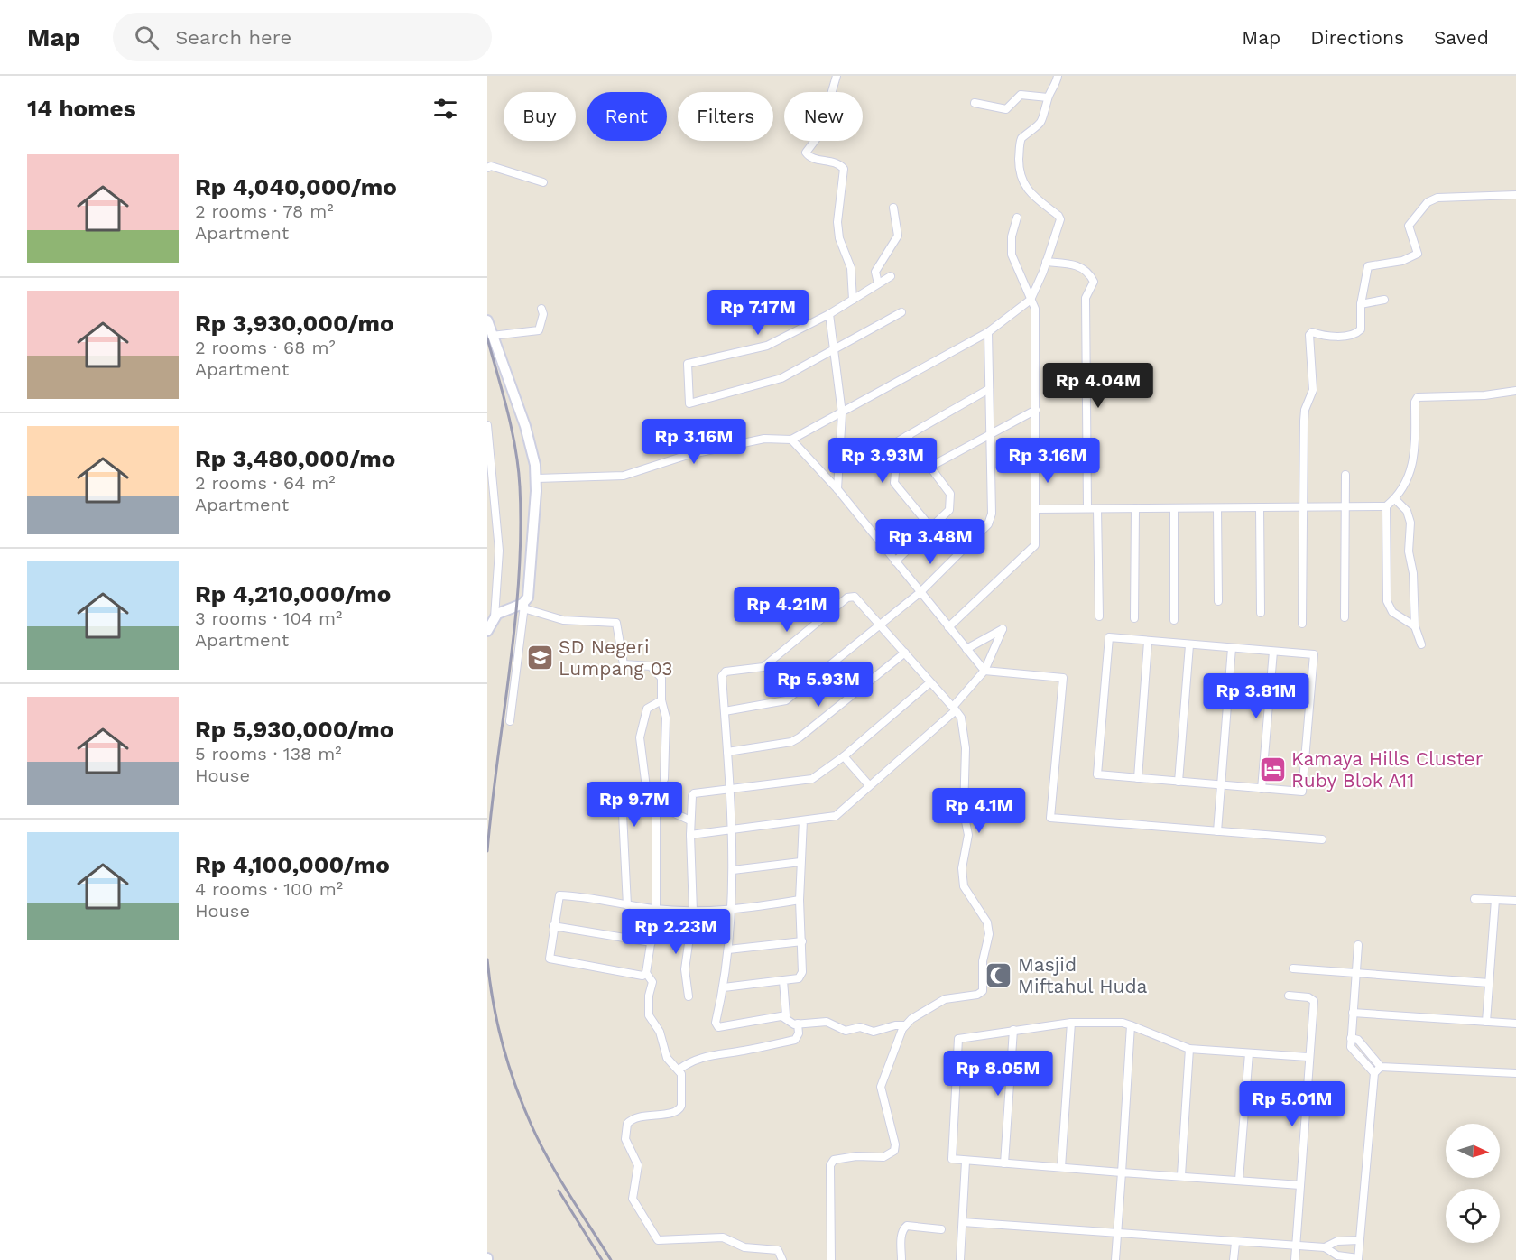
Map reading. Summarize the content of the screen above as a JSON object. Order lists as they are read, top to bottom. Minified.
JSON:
{"places":{"school or university":["SD Negeri Lumpang 03"],"hotel":["Kamaya Hills Cluster Ruby Blok A11"],"mosque":["Masjid Miftahul Huda"]},"north":"right","page":{"header":"Map","search":"Search here","nav":["Map","Directions","Saved"],"heading":"14 homes","chip":["Buy","Rent","Filters","New"],"list":[{"name":"Rp 4,040,000/mo","note":"2 rooms · 78 m² · Apartment"},{"name":"Rp 3,930,000/mo","note":"2 rooms · 68 m² · Apartment"},{"name":"Rp 3,480,000/mo","note":"2 rooms · 64 m² · Apartment"},{"name":"Rp 4,210,000/mo","note":"3 rooms · 104 m² · Apartment"},{"name":"Rp 5,930,000/mo","note":"5 rooms · 138 m² · House"},{"name":"Rp 4,100,000/mo","note":"4 rooms · 100 m² · House"}],"price":["Rp 7.17M","Rp 4.04M","Rp 3.16M","Rp 3.93M","Rp 3.16M","Rp 3.48M","Rp 4.21M","Rp 5.93M","Rp 3.81M","Rp 9.7M","Rp 4.1M","Rp 2.23M","Rp 8.05M","Rp 5.01M"]}}
